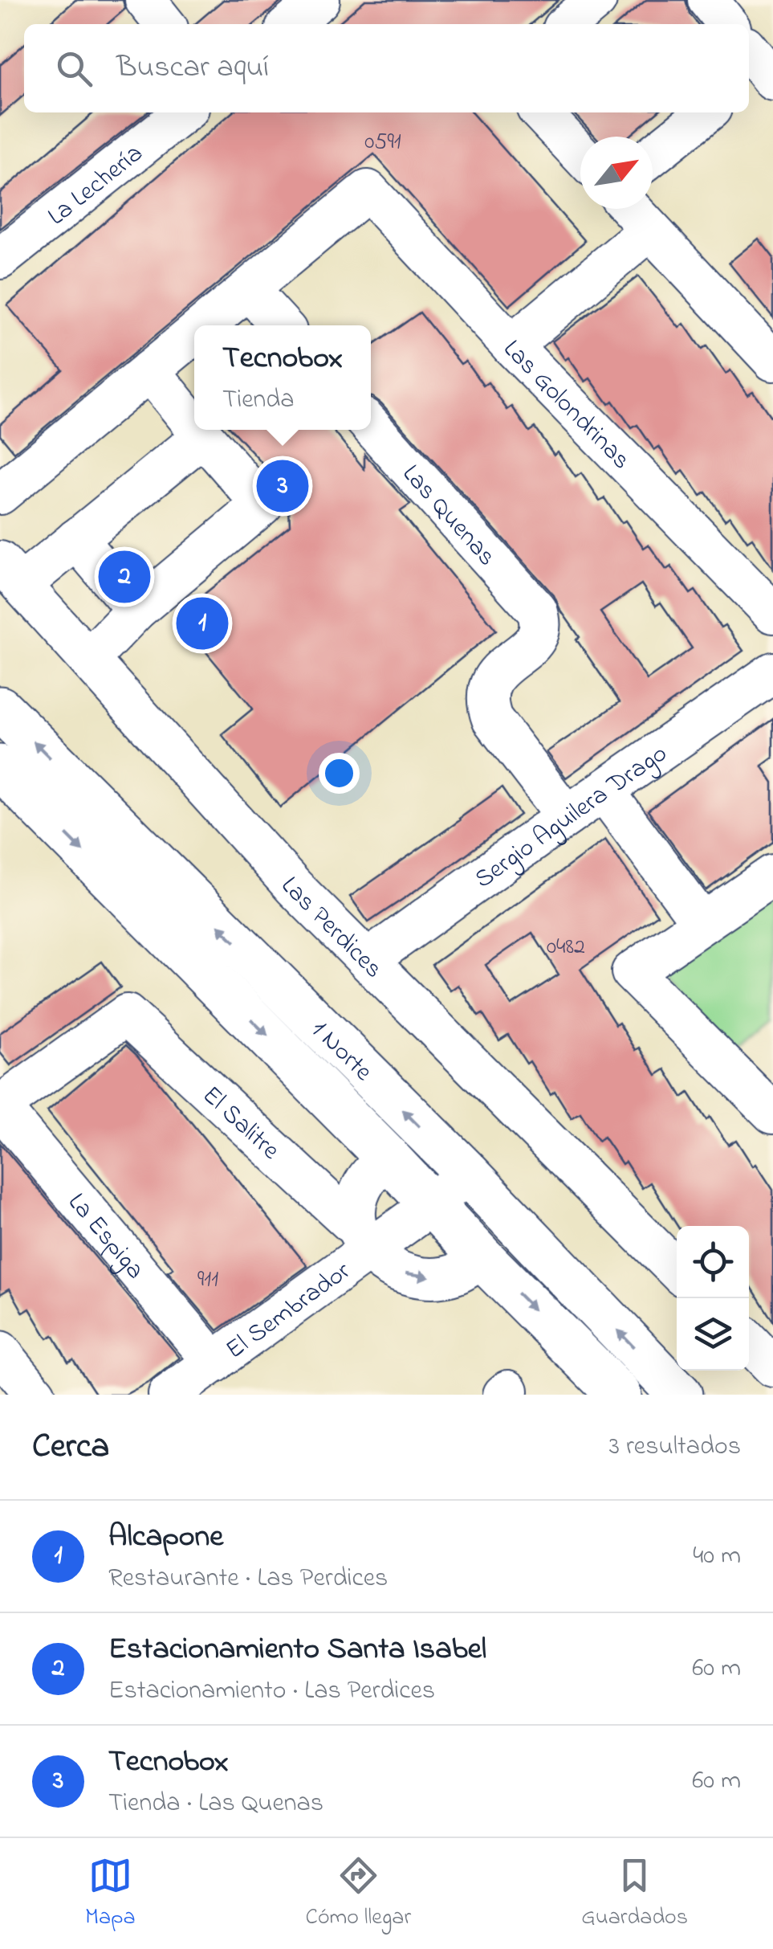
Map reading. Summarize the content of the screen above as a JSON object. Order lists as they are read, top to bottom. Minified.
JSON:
{"streets":{"main road":["1 Norte"],"street":["La Lechería","Las Golondrinas","Las Quenas","Sergio Aguilera Drago","Las Perdices","El Salitre","La Espiga","El Sembrador"]},"crossings":[["Las Quenas","Sergio Aguilera Drago"],["Sergio Aguilera Drago","Las Perdices"],["1 Norte","El Sembrador"],["El Salitre","La Espiga"],["El Salitre","El Sembrador"],["La Espiga","El Sembrador"]],"house_numbers":["0591","0482","911"],"north":"top right","page":{"search":"Buscar aquí","popup":["Tecnobox","Tienda"],"pins":["3","2","1"],"heading":["Cerca","3 resultados"],"list":[{"mark":"1","name":"Alcapone","note":"Restaurante · Las Perdices","value":"40 m"},{"mark":"2","name":"Estacionamiento Santa Isabel","note":"Estacionamiento · Las Perdices","value":"60 m"},{"mark":"3","name":"Tecnobox","note":"Tienda · Las Quenas","value":"60 m"}],"nav":["Mapa","Cómo llegar","Guardados"]}}
